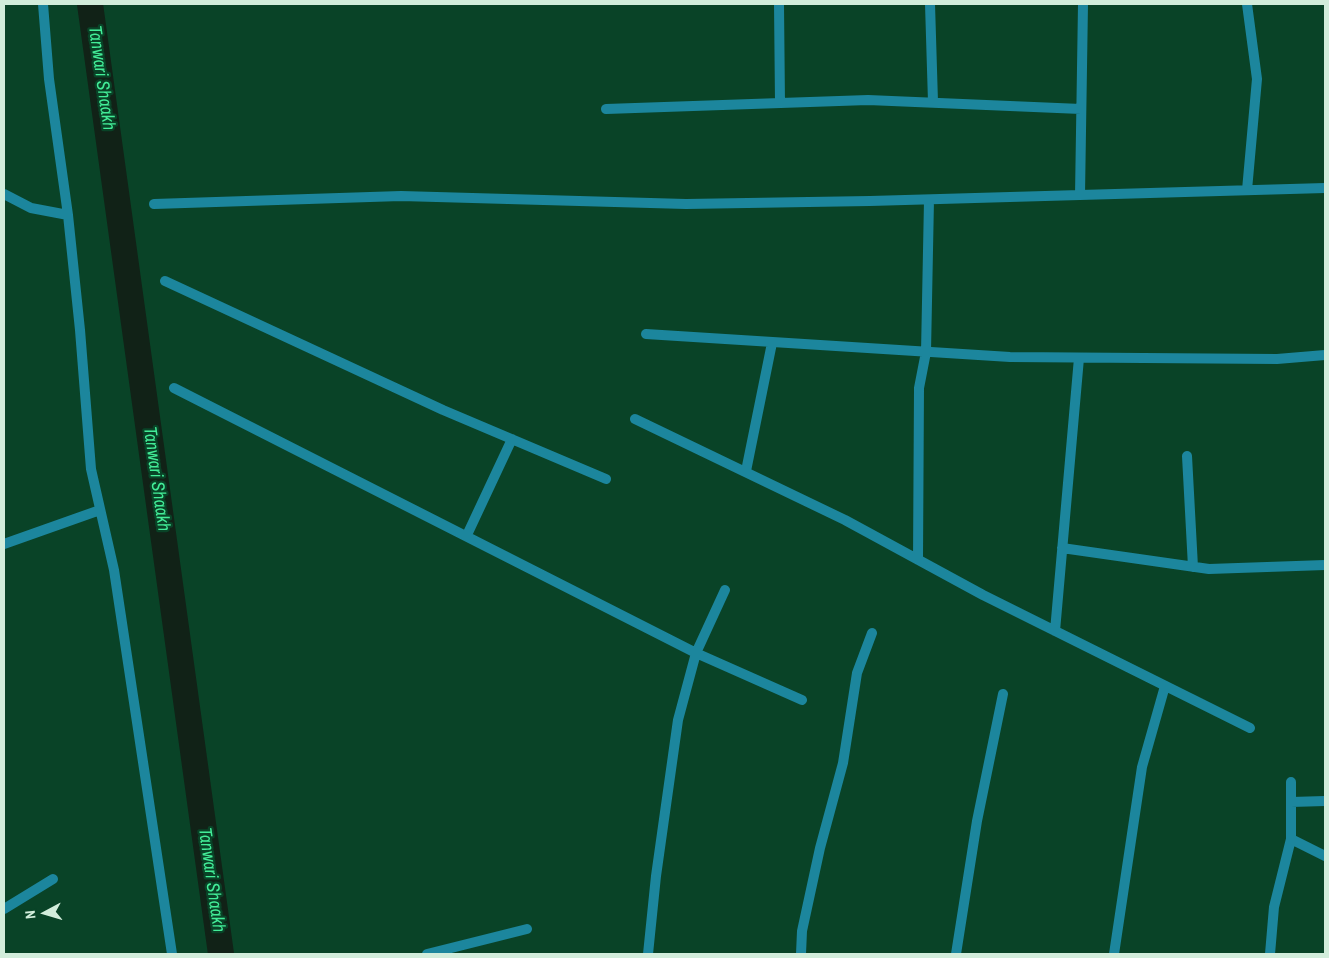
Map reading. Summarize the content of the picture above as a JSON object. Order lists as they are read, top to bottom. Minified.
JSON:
{"water":["Tanwari Shaakh"],"north":"left"}
